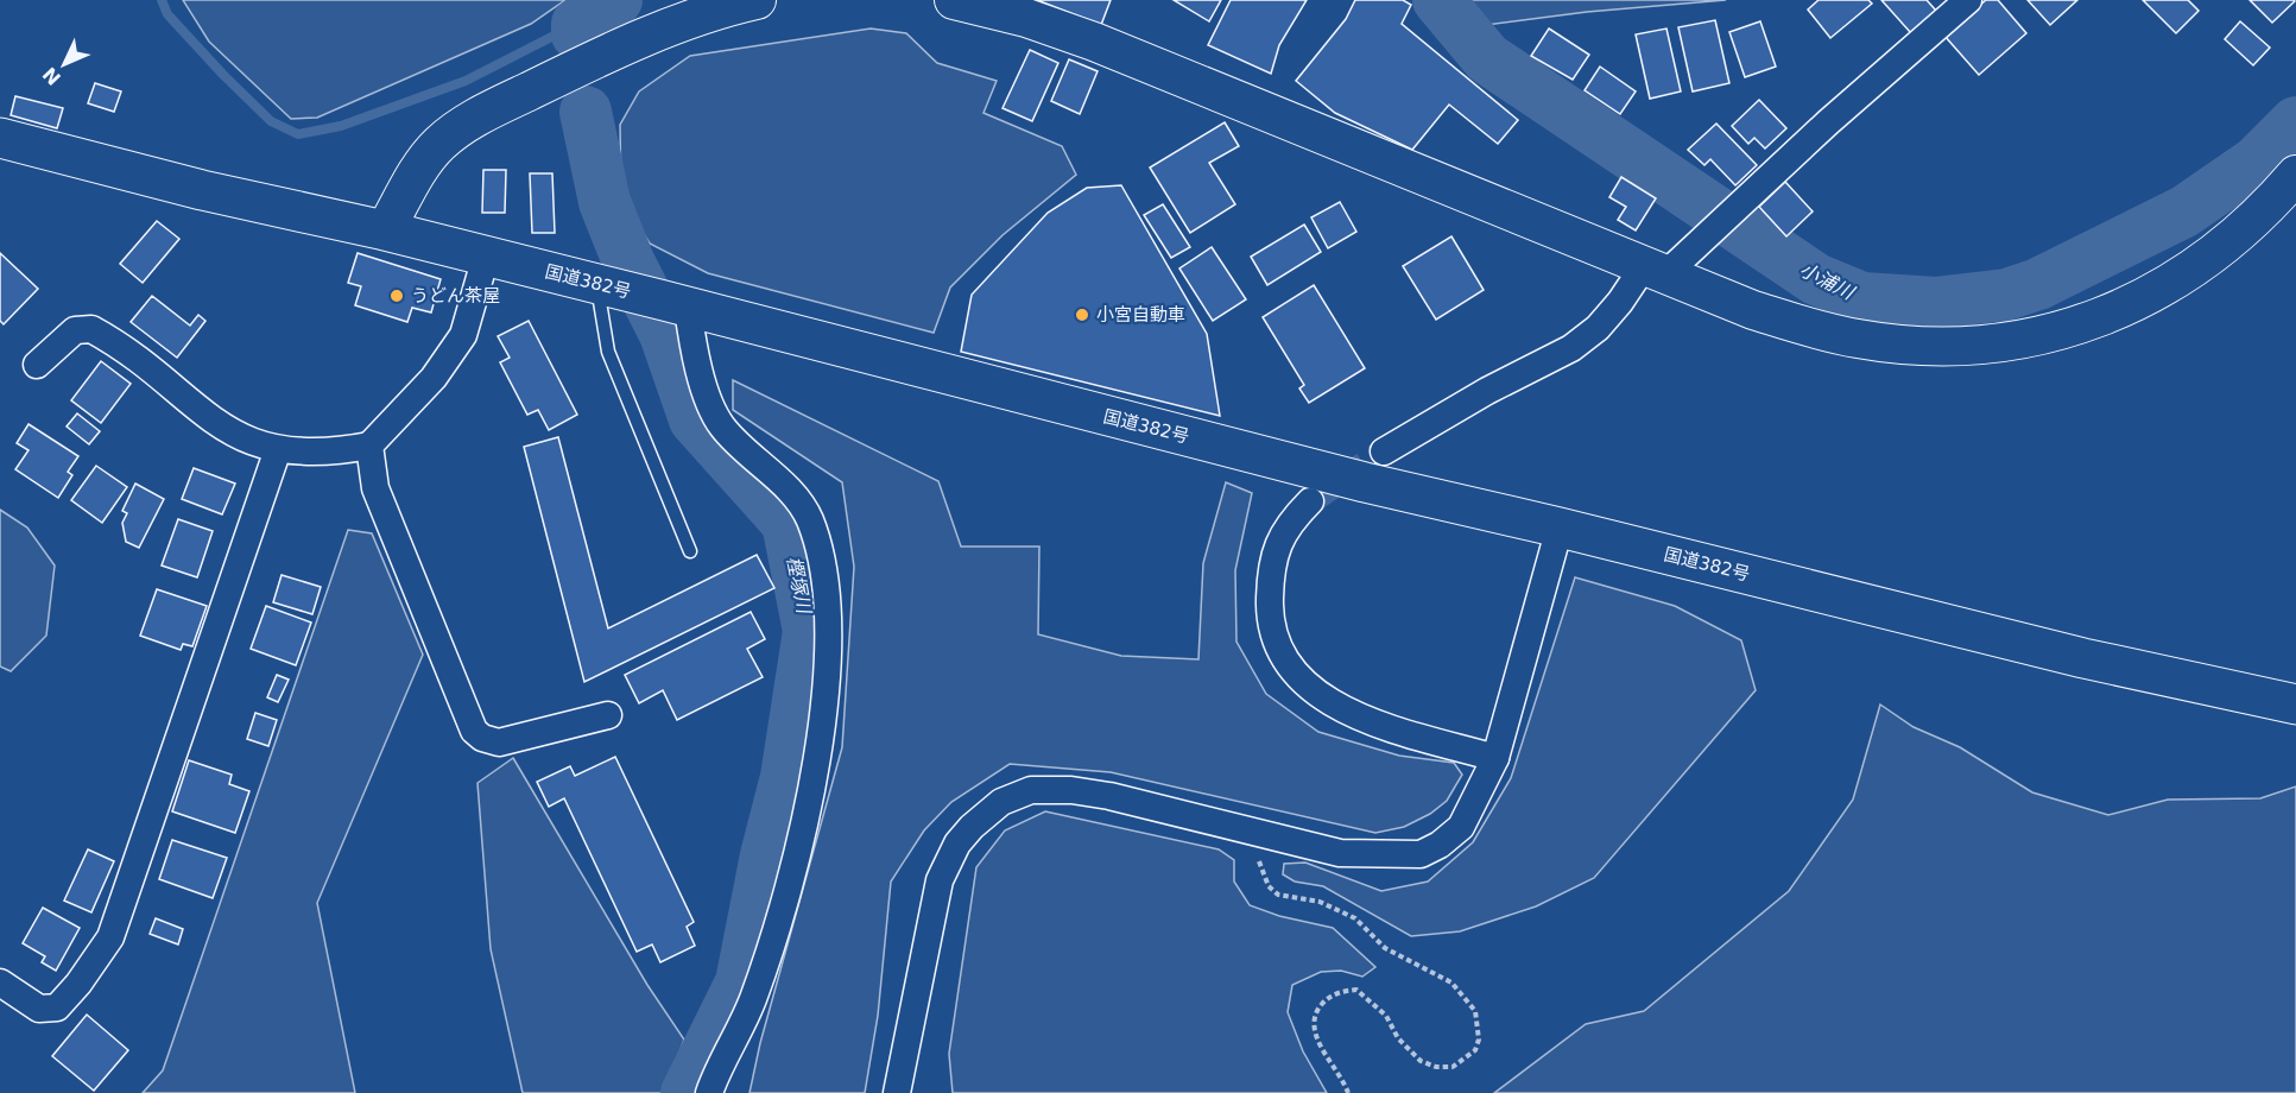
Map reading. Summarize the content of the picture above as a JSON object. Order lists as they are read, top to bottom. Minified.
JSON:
{"streets":{"highway":["国道382号"]},"water":["小浦川","樫塚川"],"places":["うどん茶屋","小宮自動車"],"north":"bottom left"}
